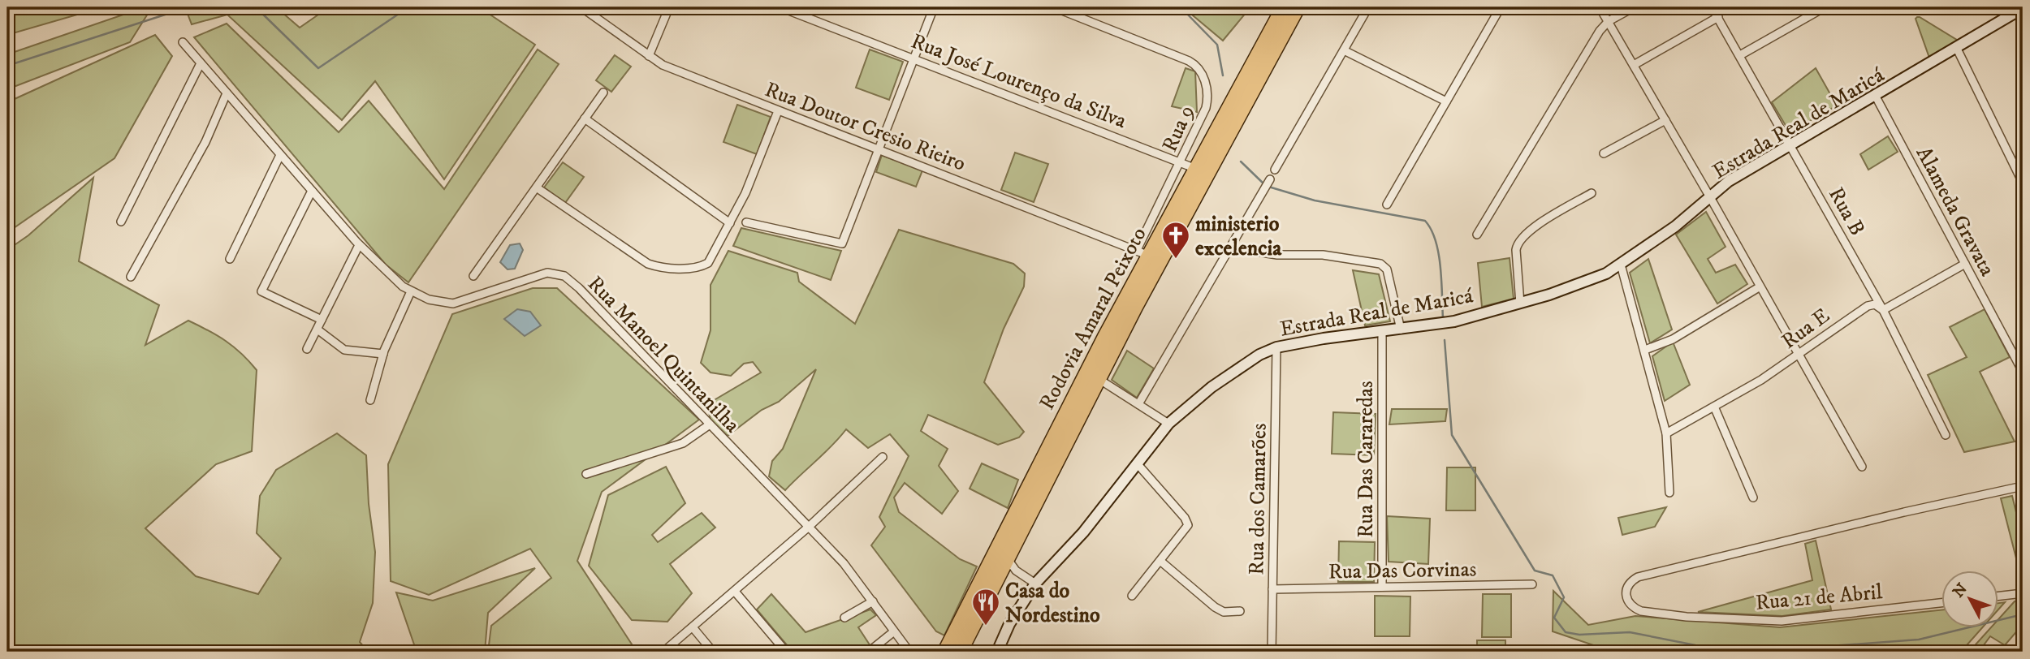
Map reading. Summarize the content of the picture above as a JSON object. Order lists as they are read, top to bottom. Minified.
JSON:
{"streets":{"highway":["Rodovia Amaral Peixoto"],"main road":["Estrada Real de Maricá"],"street":["Rua José Lourenço da Silva","Rua Doutor Cresio Rieiro","Rua 9","Rua B","Alameda Gravata","Rua E","Rua Manoel Quintanilha","Rua Das Cararedas","Rua dos Camarões","Rua Das Corvinas","Rua 21 de Abril"]},"crossings":[["Rua José Lourenço da Silva","Rua 9"],["Rua José Lourenço da Silva","Rodovia Amaral Peixoto"],["Estrada Real de Maricá","Rua B"],["Estrada Real de Maricá","Alameda Gravata"],["Estrada Real de Maricá","Rua Das Cararedas"],["Estrada Real de Maricá","Rua dos Camarões"],["Rua Doutor Cresio Rieiro","Rua 9"],["Rua Doutor Cresio Rieiro","Rodovia Amaral Peixoto"],["Rua 9","Rodovia Amaral Peixoto"],["Rua B","Rua E"],["Alameda Gravata","Rua E"],["Rua Das Cararedas","Rua Das Corvinas"],["Rua dos Camarões","Rua Das Corvinas"]],"places":{"church":["ministerio excelencia"],"restaurant":["Casa do Nordestino"]},"north":"top left"}
